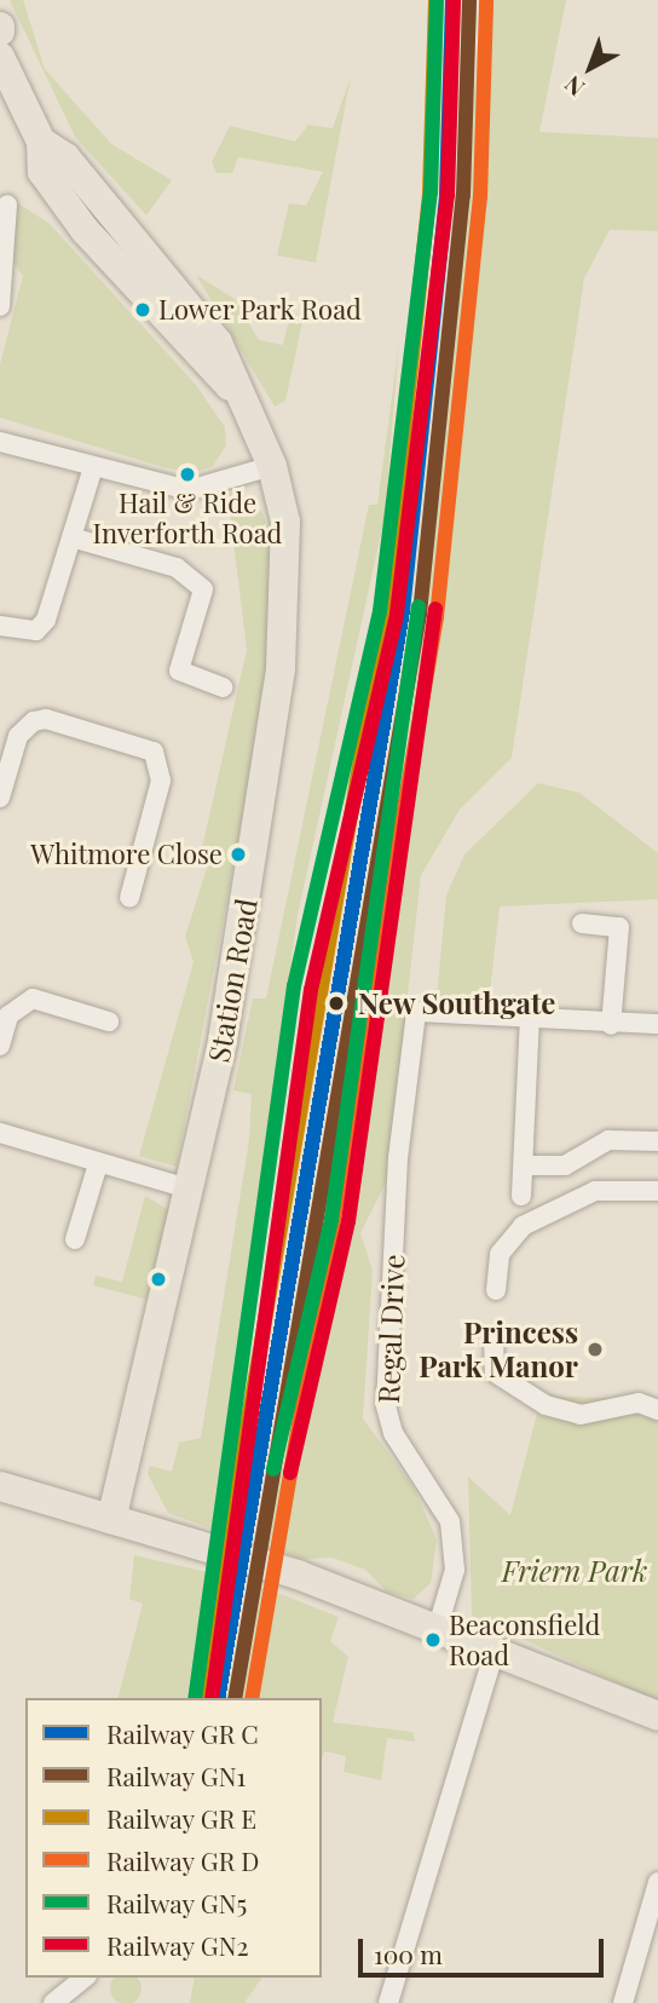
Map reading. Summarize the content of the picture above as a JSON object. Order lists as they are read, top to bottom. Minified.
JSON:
{"streets":{"main road":["Station Road"],"street":["Regal Drive"]},"parks":["Friern Park"],"places":["Lower Park Road","Hail & Ride Inverforth Road","Whitmore Close","New Southgate","Princess Park Manor","Beaconsfield Road"],"lines":["rail line GN1","rail line GN5","rail line GN2"],"legend":["Railway GR C","Railway GN1","Railway GR E","Railway GR D","Railway GN5","Railway GN2"],"scale_bar":"100 m","north":"bottom left"}
